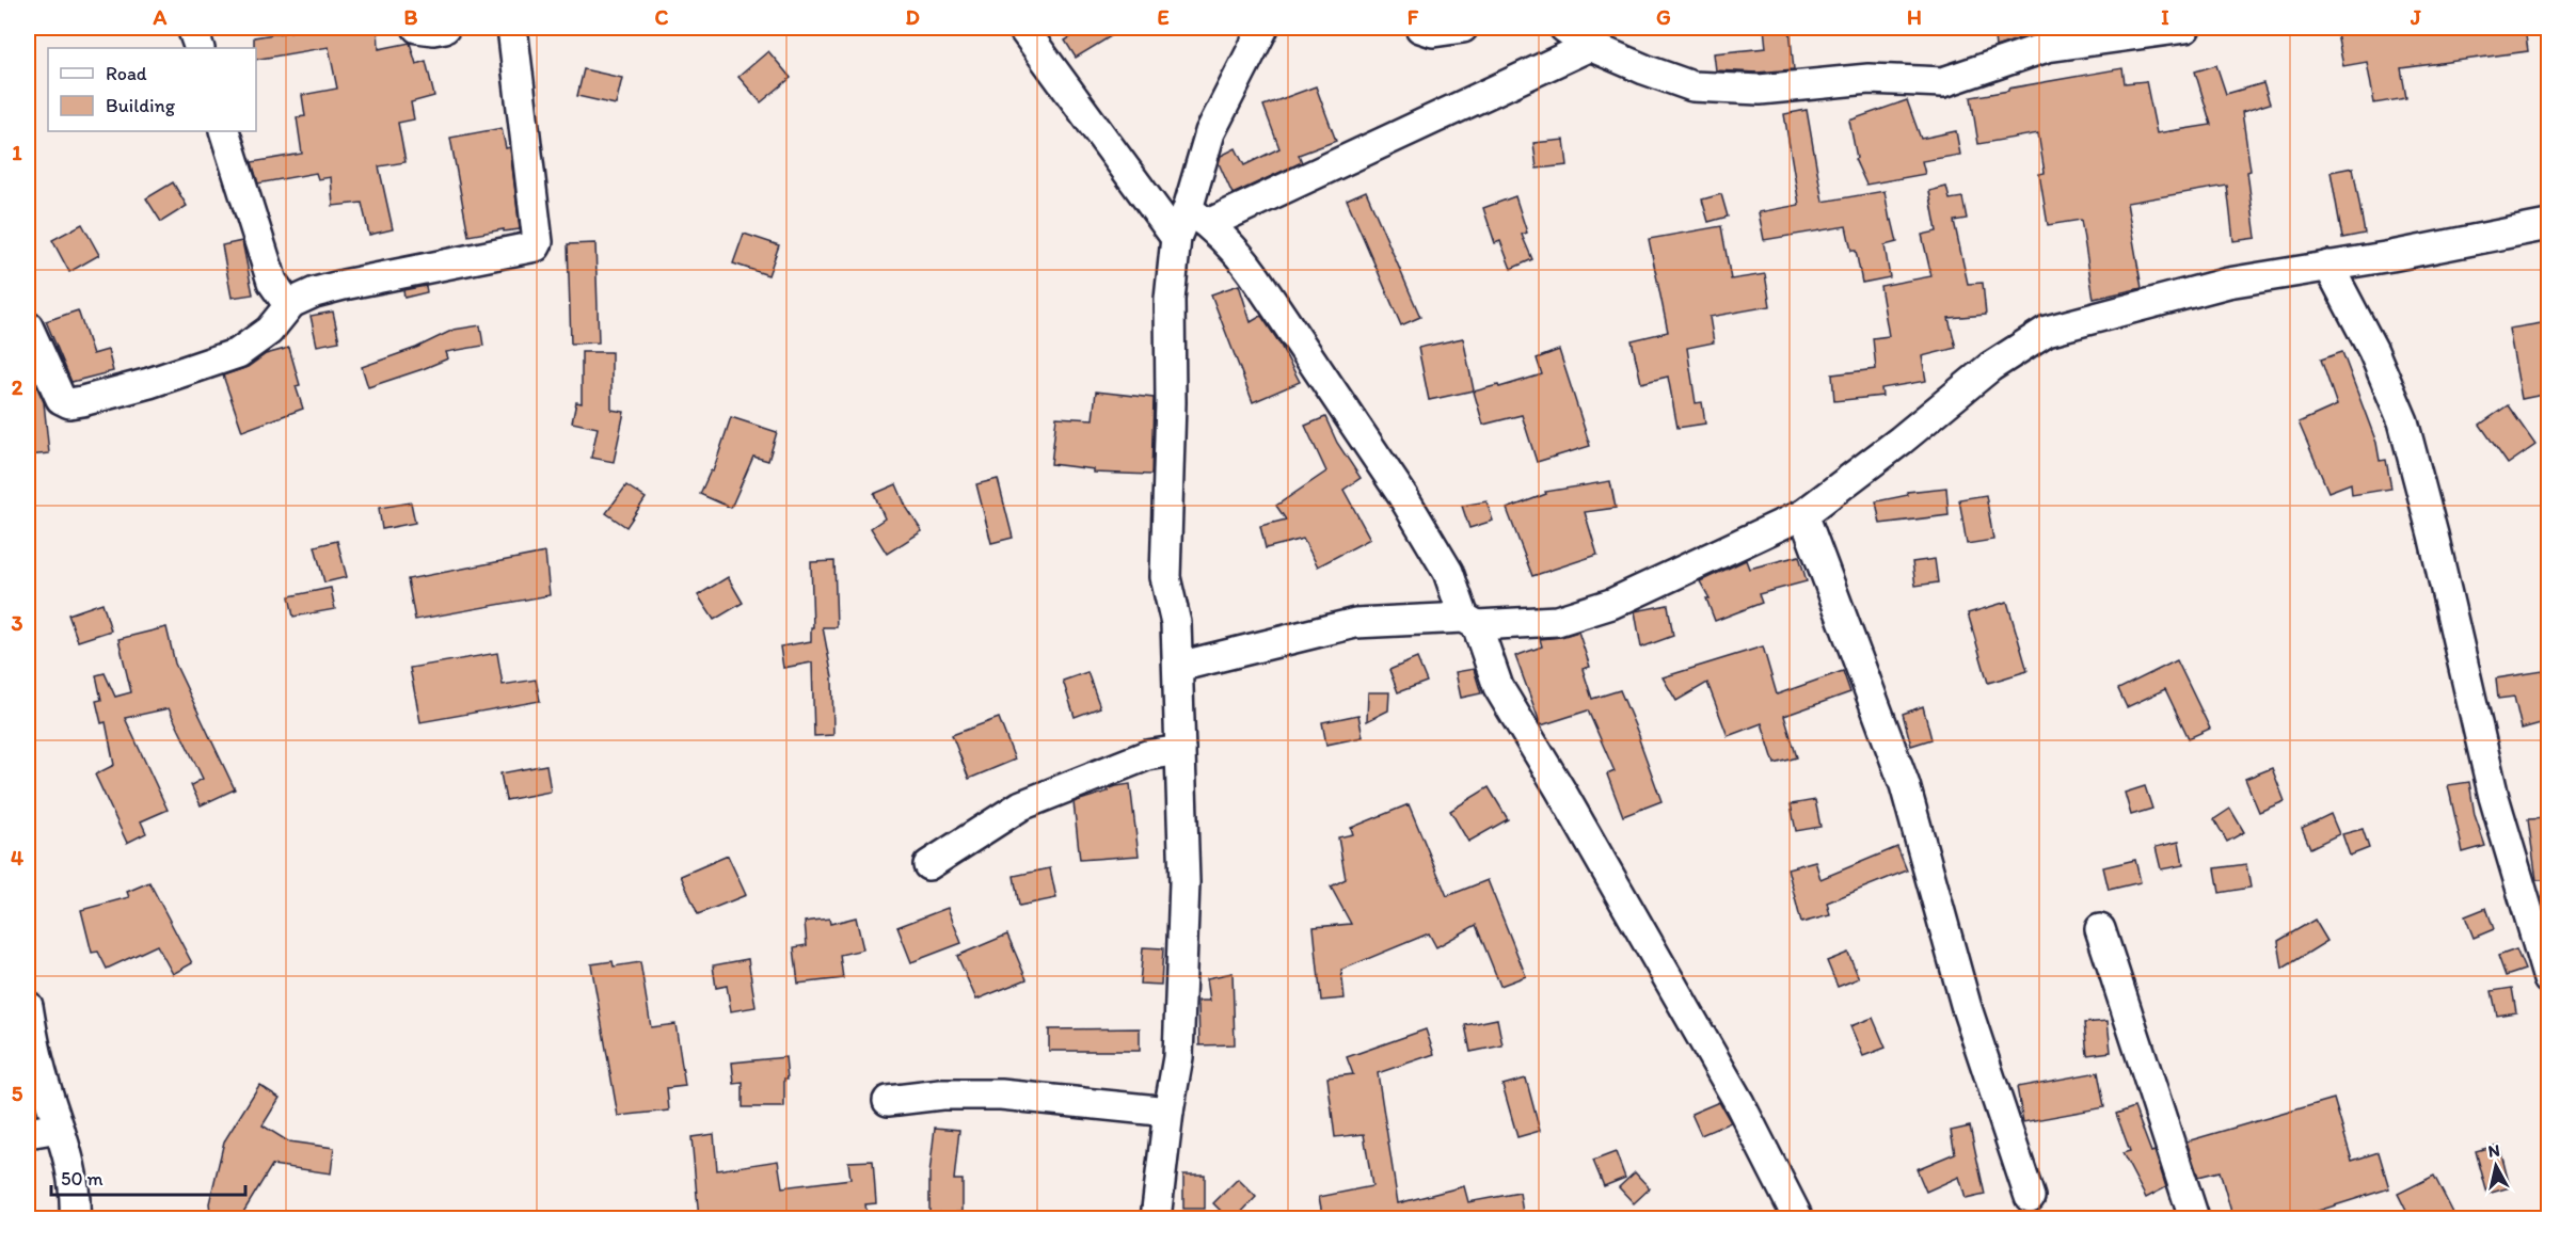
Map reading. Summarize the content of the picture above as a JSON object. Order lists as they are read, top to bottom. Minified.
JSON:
{"legend":["Road","Building"],"scale_bar":"50 m","north":"top","grid":{"columns":["A","B","C","D","E","F","G","H","I","J"],"rows":["1","2","3","4","5"]}}
